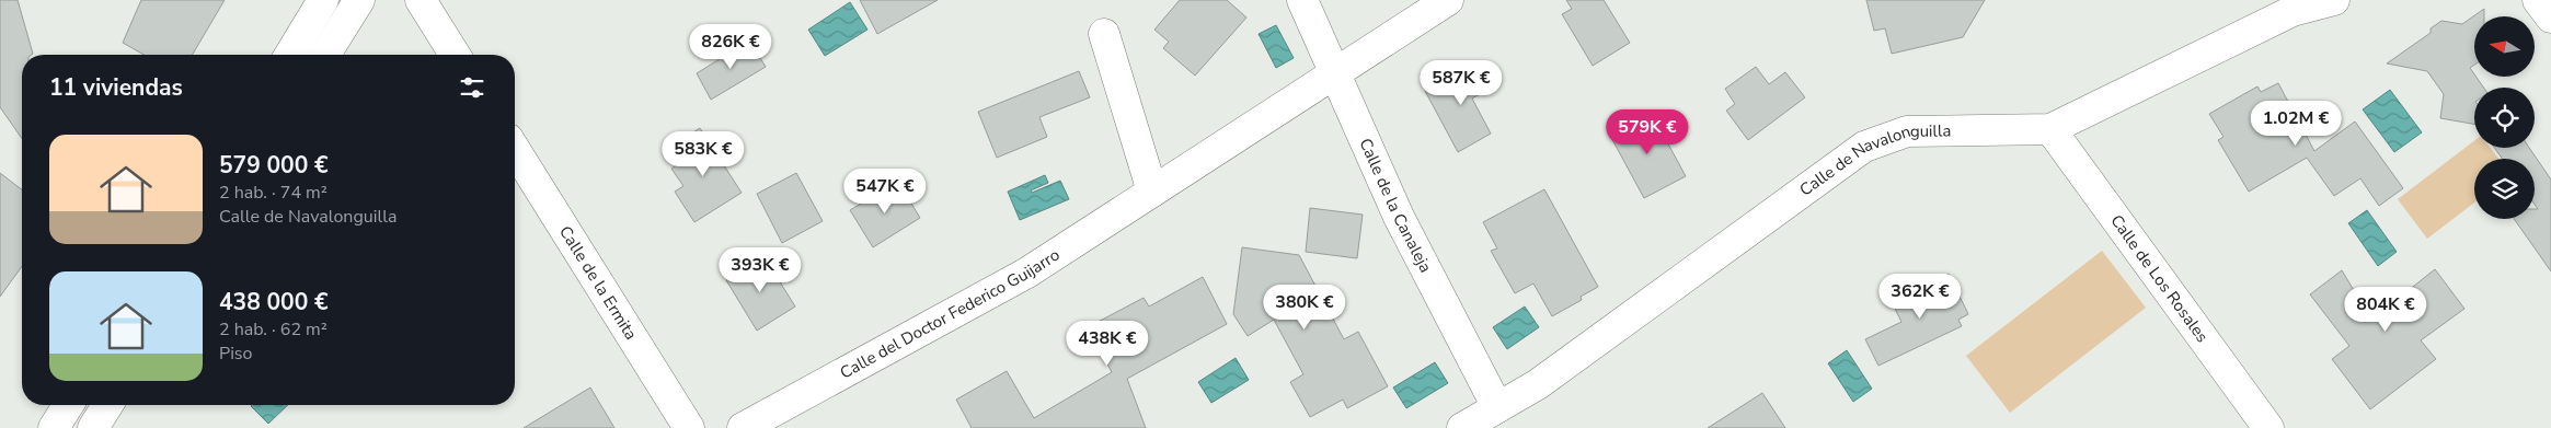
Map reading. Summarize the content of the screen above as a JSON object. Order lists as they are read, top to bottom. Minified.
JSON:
{"streets":{"main road":["Calle de Navalonguilla","Calle de la Canaleja","Calle de Los Rosales","Calle de la Ermita","Calle del Doctor Federico Guijarro"]},"crossings":[["Calle de Navalonguilla","Calle de la Canaleja"],["Calle de Navalonguilla","Calle de Los Rosales"],["Calle de la Canaleja","Calle del Doctor Federico Guijarro"]],"north":"left","page":{"price":["826K €","587K €","1.02M €","579K €","583K €","547K €","393K €","362K €","380K €","804K €","438K €"],"heading":"11 viviendas","list":[{"name":"579 000 €","note":"2 hab. · 74 m² · Calle de Navalonguilla"},{"name":"438 000 €","note":"2 hab. · 62 m² · Piso"}]}}
